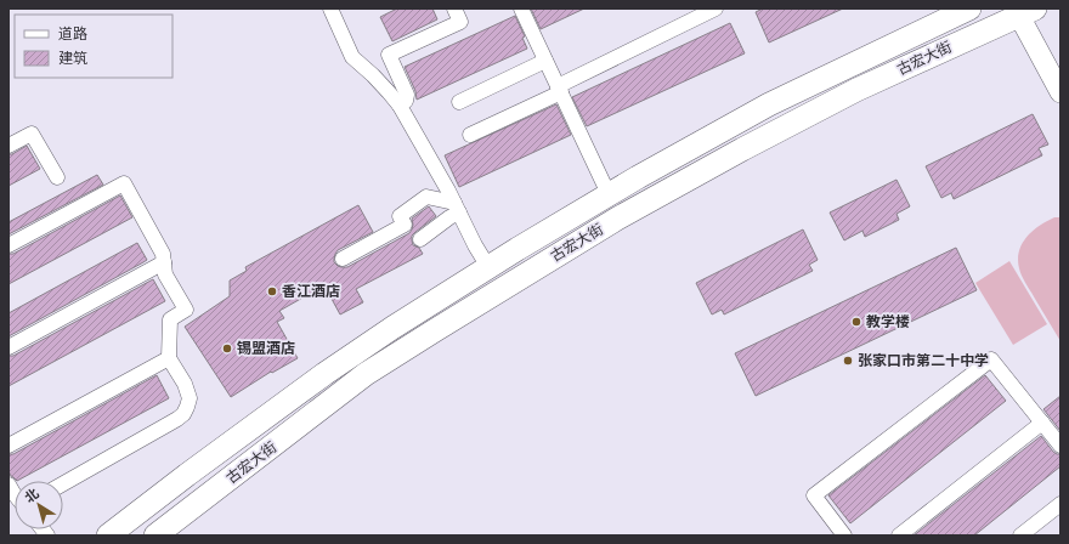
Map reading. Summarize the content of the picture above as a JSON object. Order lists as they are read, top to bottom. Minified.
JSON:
{"streets":{"main road":["古宏大街"]},"places":["香江酒店","教学楼","锡盟酒店","张家口市第二十中学"],"legend":["道路","建筑"],"north":"top left"}
